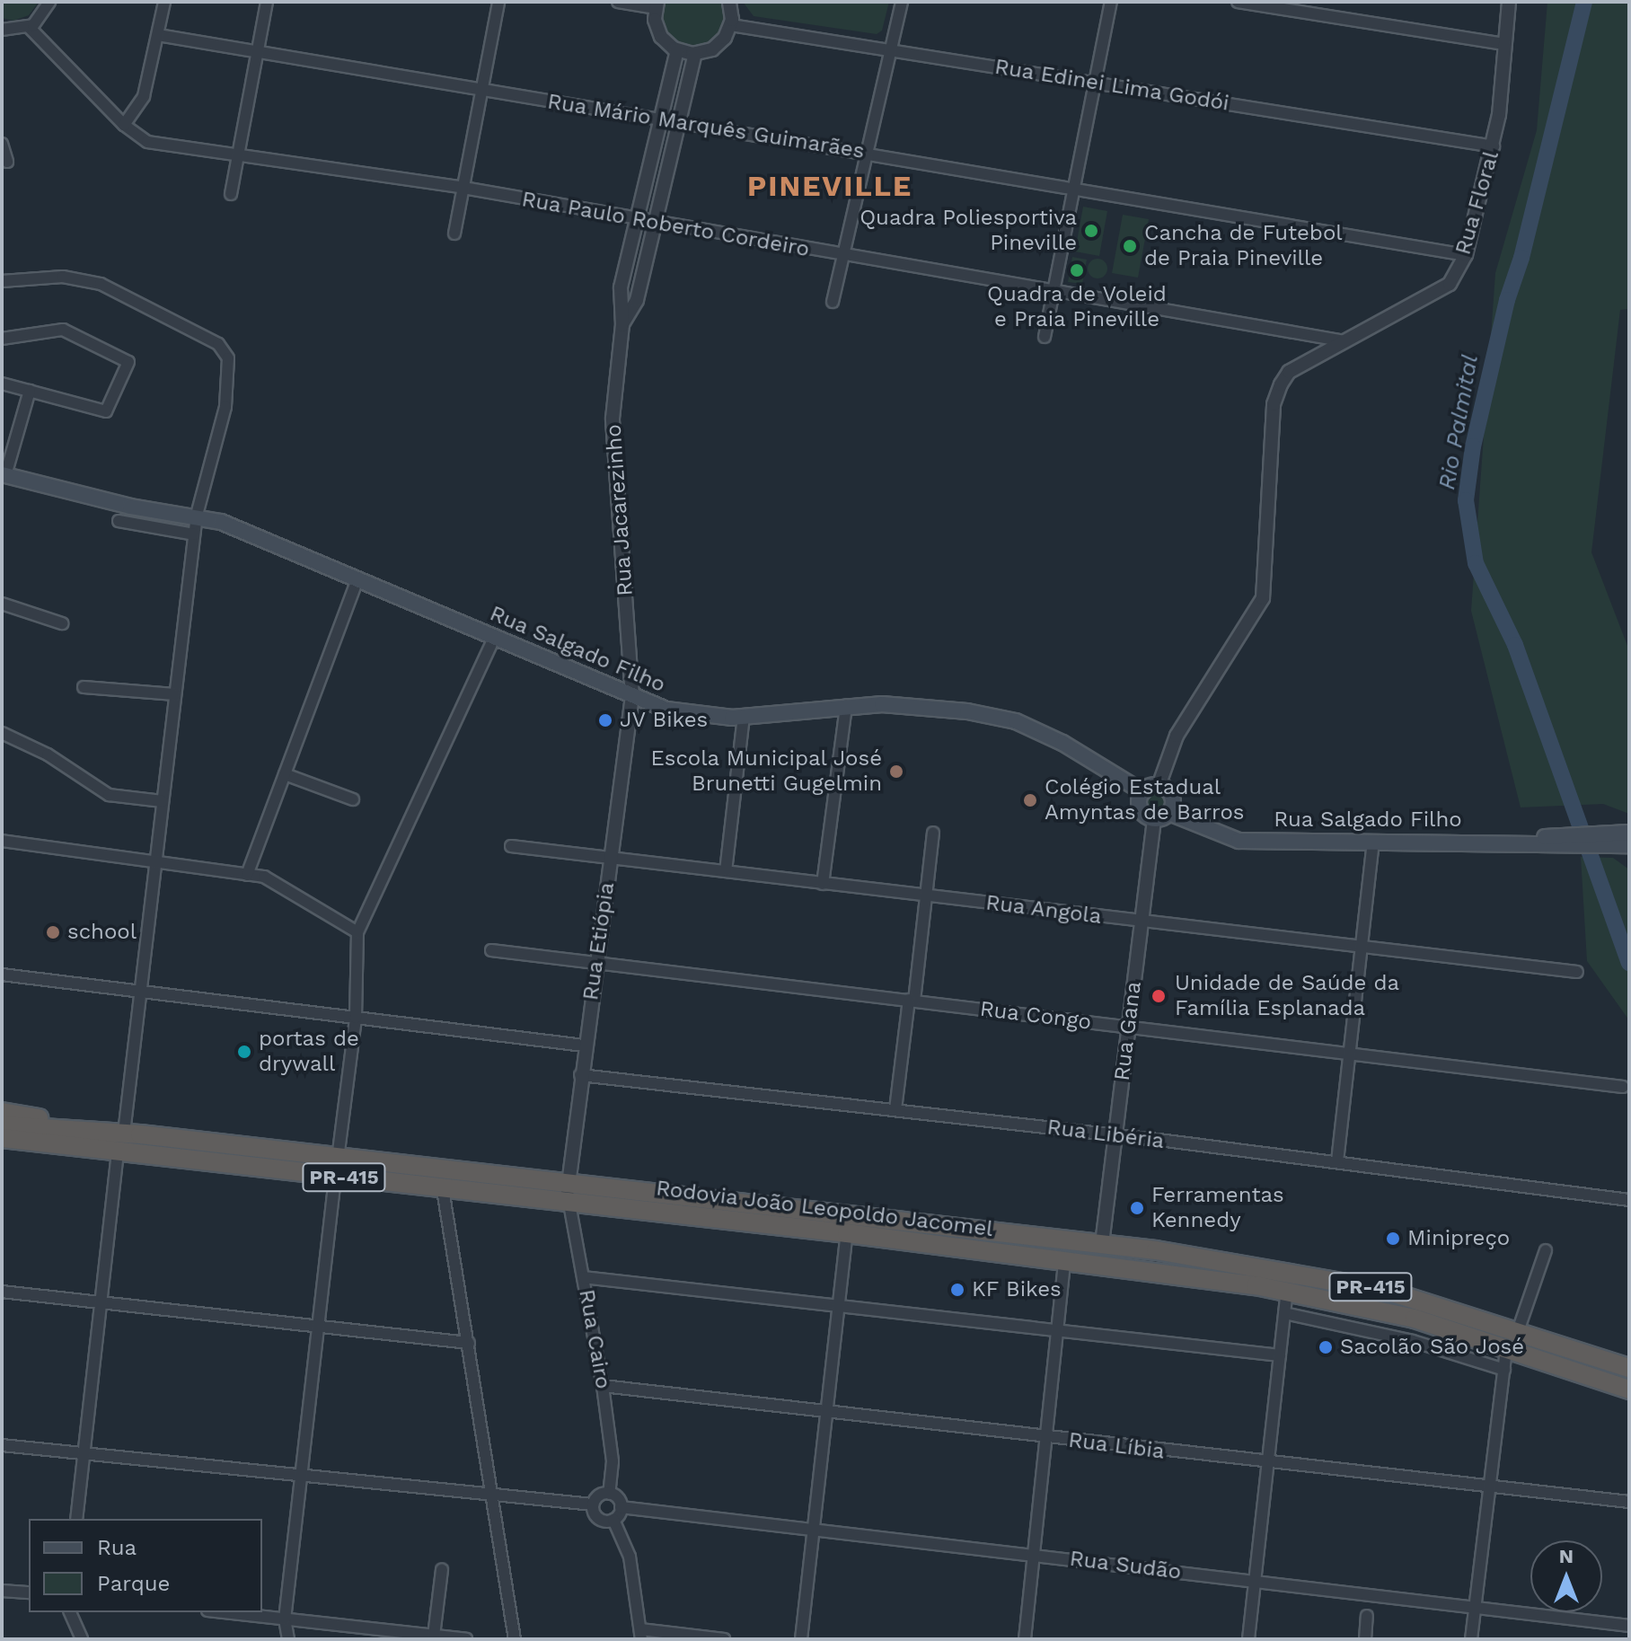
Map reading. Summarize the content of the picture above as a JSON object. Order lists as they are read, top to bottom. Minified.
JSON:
{"streets":{"highway":["PR-415","Rodovia João Leopoldo Jacomel"],"main road":["Rua Salgado Filho"],"street":["Rua Edinei Lima Godói","Rua Mário Marquês Guimarães","Rua Floral","Rua Paulo Roberto Cordeiro","Rua Jacarezinho","Rua Angola","Rua Etiópia","Rua Congo","Rua Gana","Rua Libéria","Rua Cairo","Rua Líbia","Rua Sudão"]},"crossings":[["Rua Edinei Lima Godói","Rua Floral"],["Rua Mário Marquês Guimarães","Rua Floral"],["Rua Mário Marquês Guimarães","Rua Jacarezinho"],["Rua Floral","Rua Paulo Roberto Cordeiro"],["Rua Floral","Rua Salgado Filho"],["Rua Floral","Rua Gana"],["Rua Paulo Roberto Cordeiro","Rua Jacarezinho"],["Rua Jacarezinho","Rua Salgado Filho"],["Rua Jacarezinho","Rua Etiópia"],["Rua Salgado Filho","Rua Etiópia"],["Rua Salgado Filho","Rua Gana"],["Rua Angola","Rua Etiópia"],["Rua Angola","Rua Gana"],["Rua Etiópia","Rua Congo"],["Rua Etiópia","Rua Libéria"],["Rua Etiópia","Rodovia João Leopoldo Jacomel"],["Rua Etiópia","Rua Cairo"],["Rua Congo","Rua Gana"],["Rua Gana","Rua Libéria"],["Rua Gana","Rodovia João Leopoldo Jacomel"],["Rodovia João Leopoldo Jacomel","Rua Cairo"],["Rua Cairo","Rua Líbia"],["Rua Cairo","Rua Sudão"]],"districts":["PINEVILLE"],"water":["Rio Palmital"],"places":["Quadra Poliesportiva Pineville","Cancha de Futebol de Praia Pineville","Quadra de Voleid e Praia Pineville","JV Bikes","Escola Municipal José Brunetti Gugelmin","Colégio Estadual Amyntas de Barros","school","Unidade de Saúde da Família Esplanada","portas de drywall","Ferramentas Kennedy","Minipreço","KF Bikes","Sacolão São José"],"legend":["Rua","Parque"],"north":"top"}
